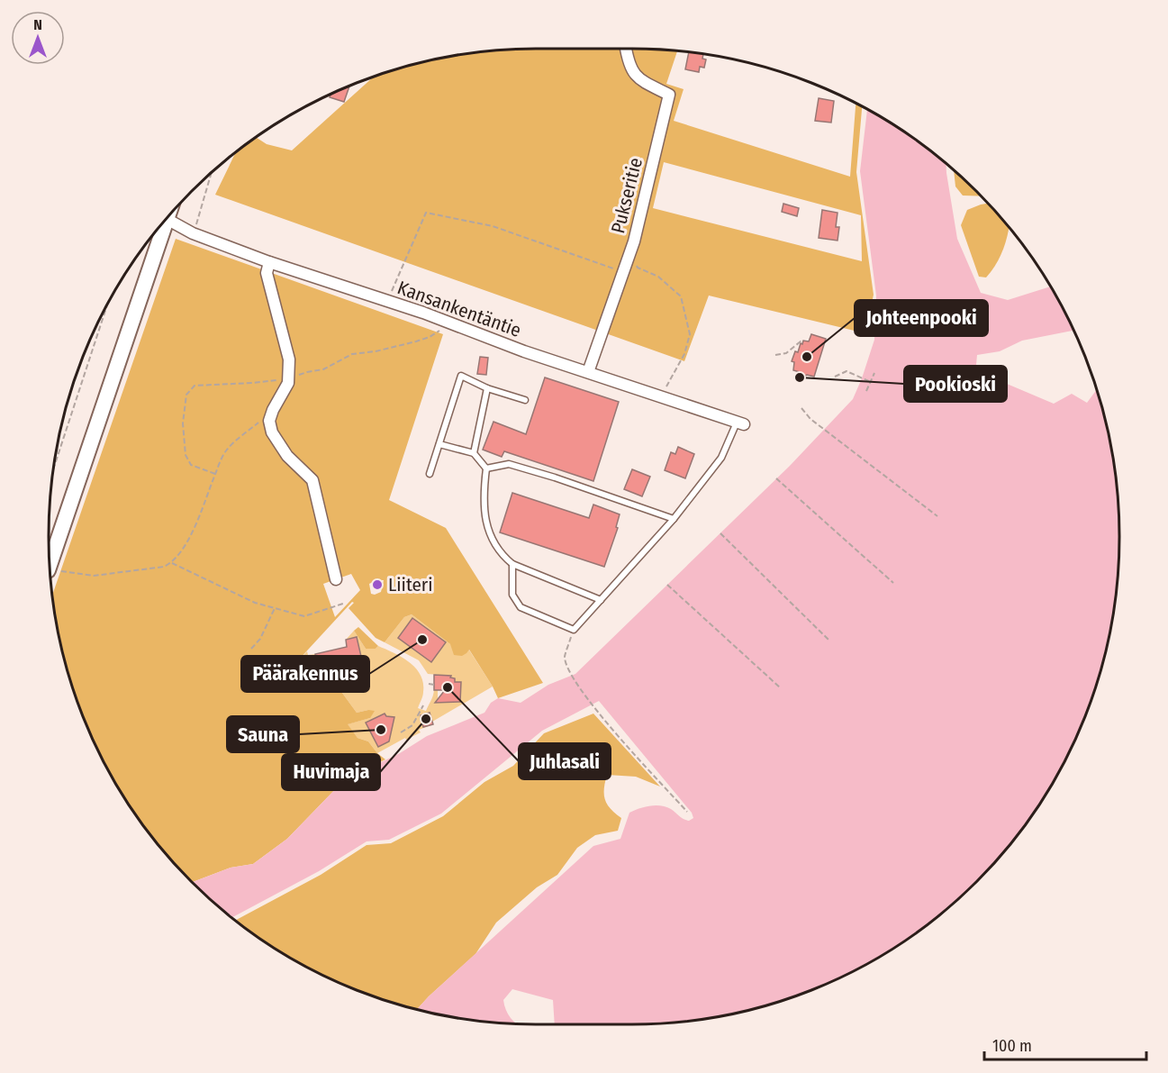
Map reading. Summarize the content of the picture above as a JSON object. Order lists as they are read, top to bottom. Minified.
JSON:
{"streets":{"street":["Pukseritie","Kansankentäntie"]},"crossings":[["Pukseritie","Kansankentäntie"]],"places":["Johteenpooki","Pookioski","Liiteri","Päärakennus","Juhlasali","Huvimaja","Sauna"],"scale_bar":"100 m","north":"top"}
